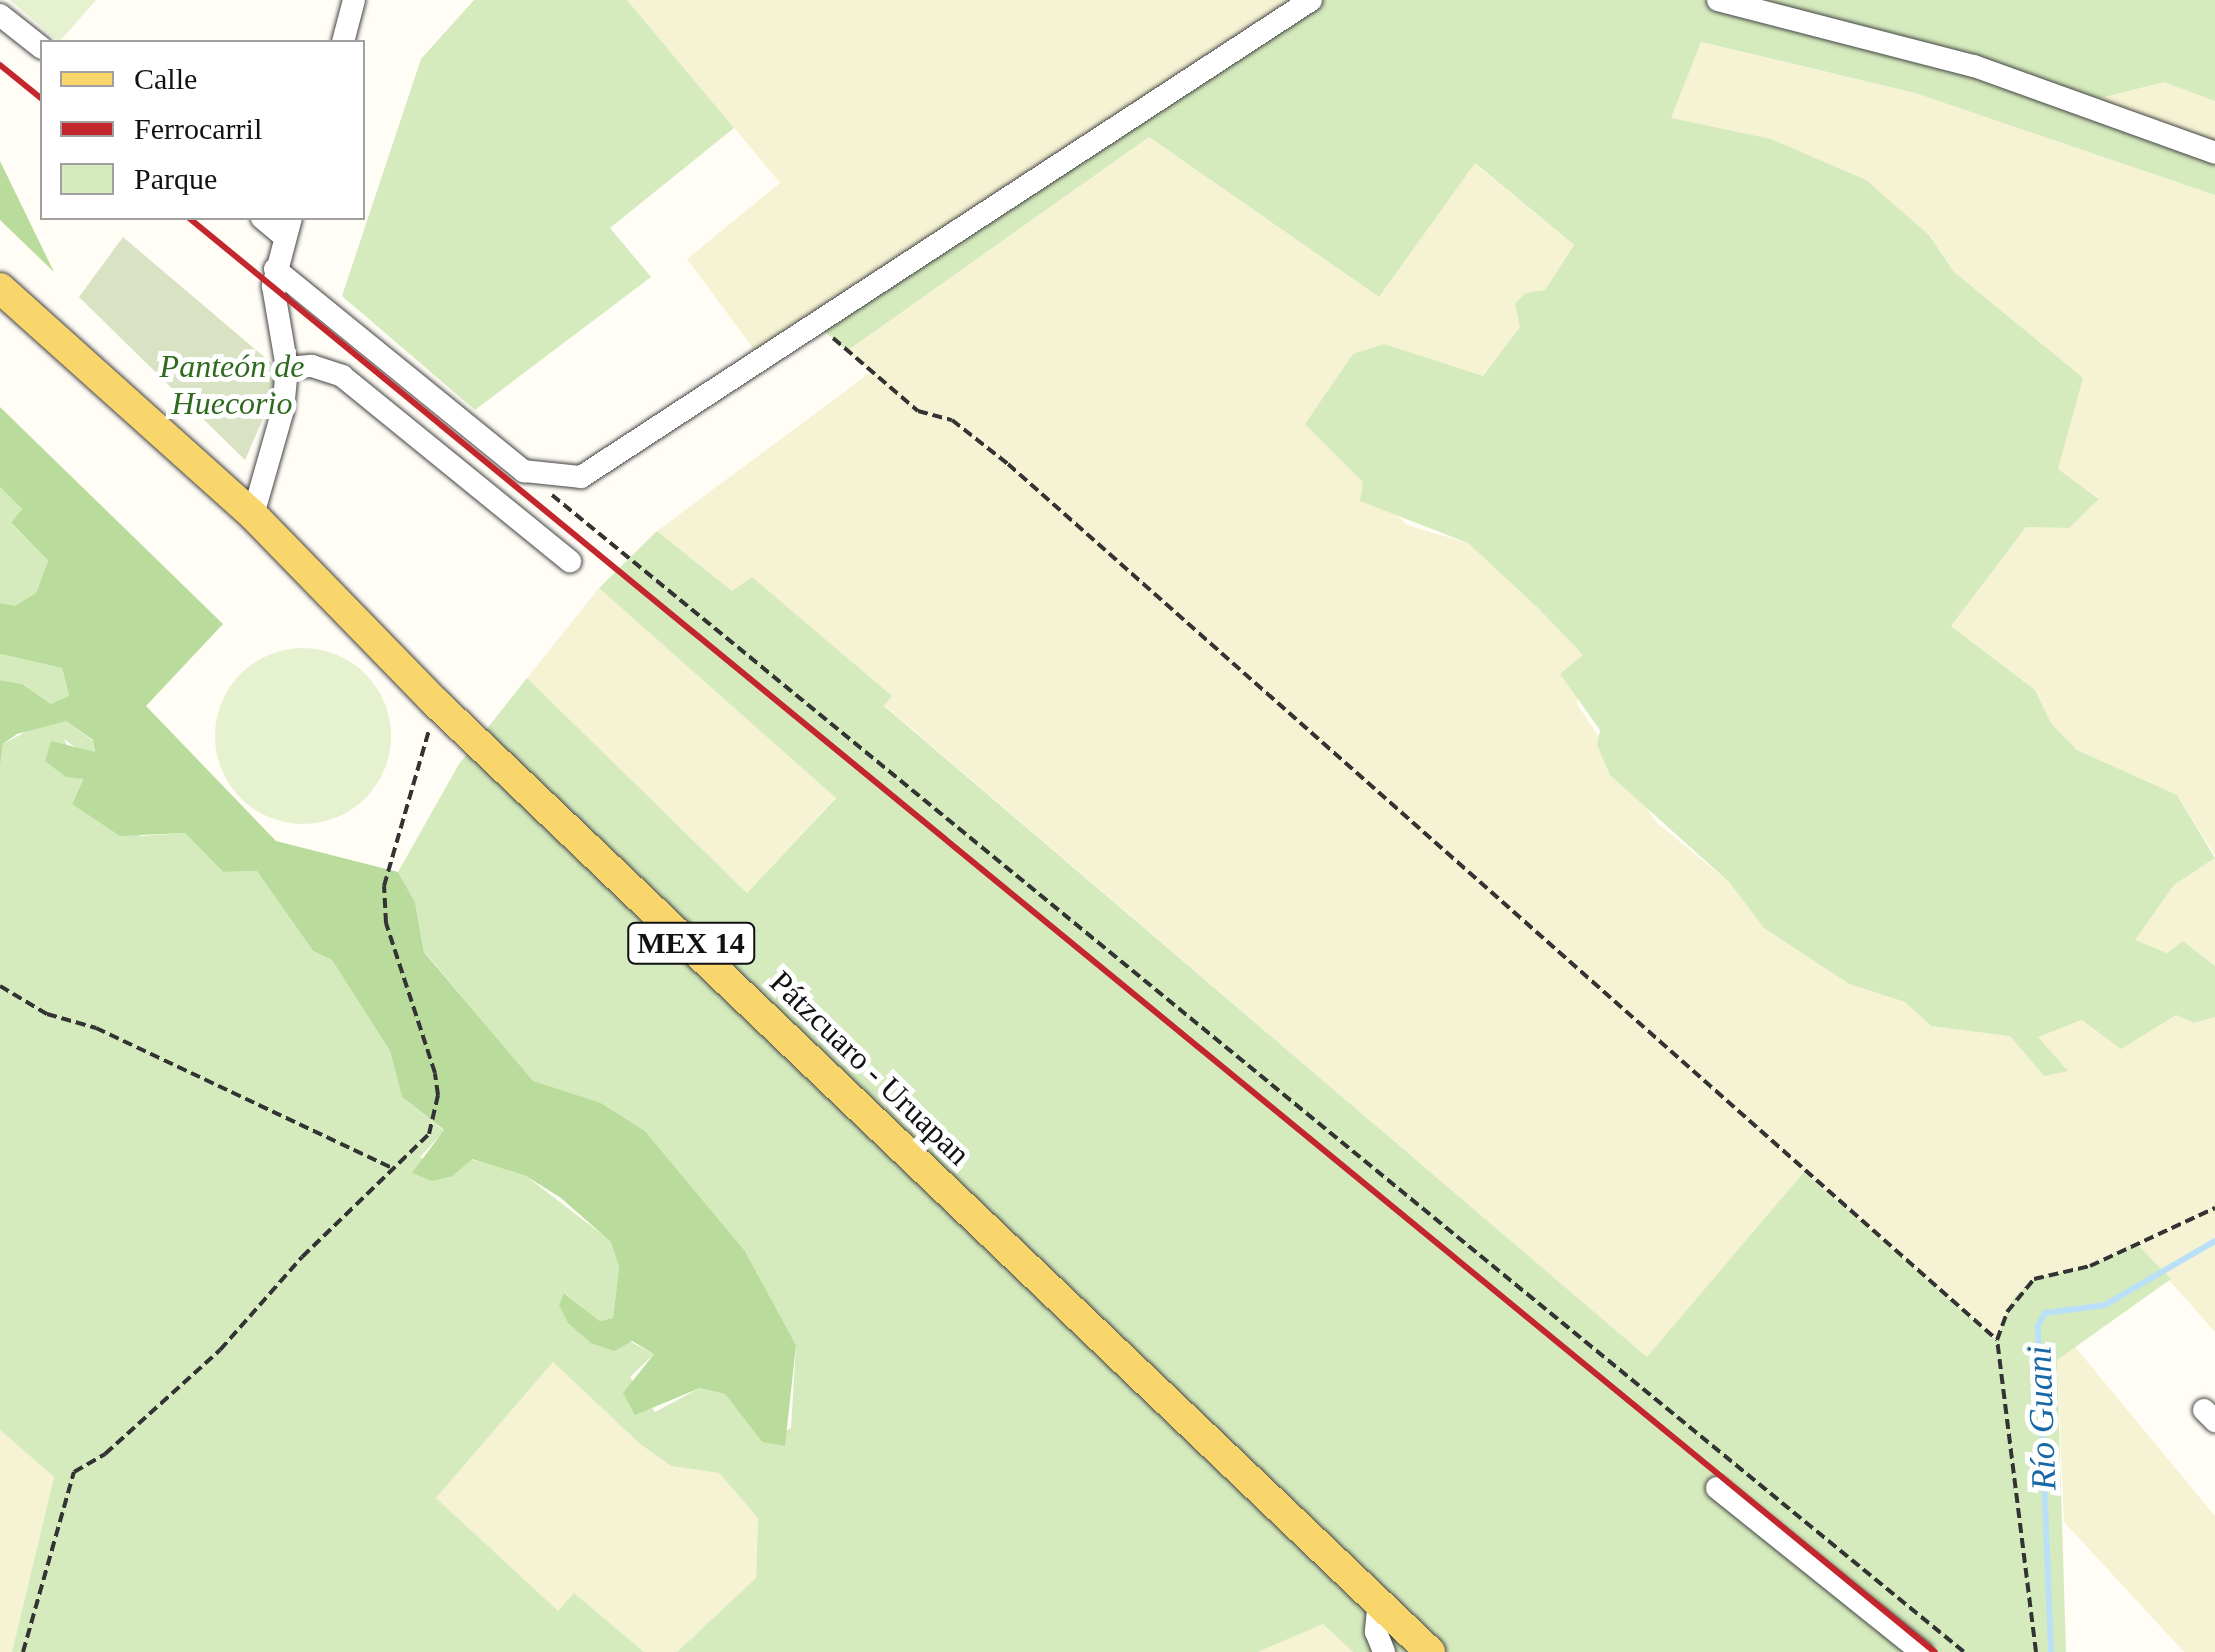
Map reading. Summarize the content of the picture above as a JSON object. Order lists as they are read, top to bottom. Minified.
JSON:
{"streets":{"main road":["MEX 14","Pátzcuaro - Uruapan"]},"water":["Río Guani"],"parks":["Panteón de Huecorio"],"legend":["Calle","Ferrocarril","Parque"]}
